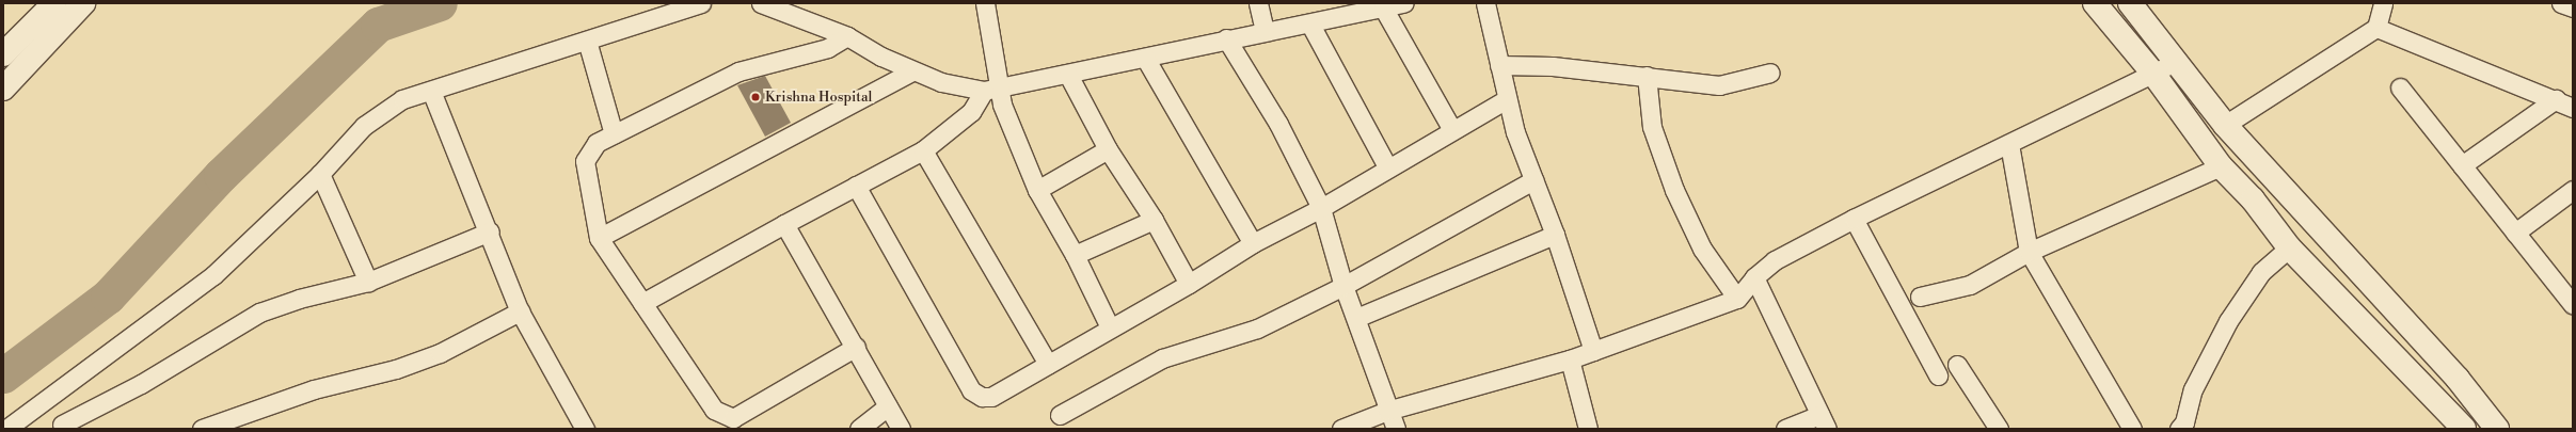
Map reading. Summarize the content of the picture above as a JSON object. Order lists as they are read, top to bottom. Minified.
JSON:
{"places":["Krishna Hospital"]}
